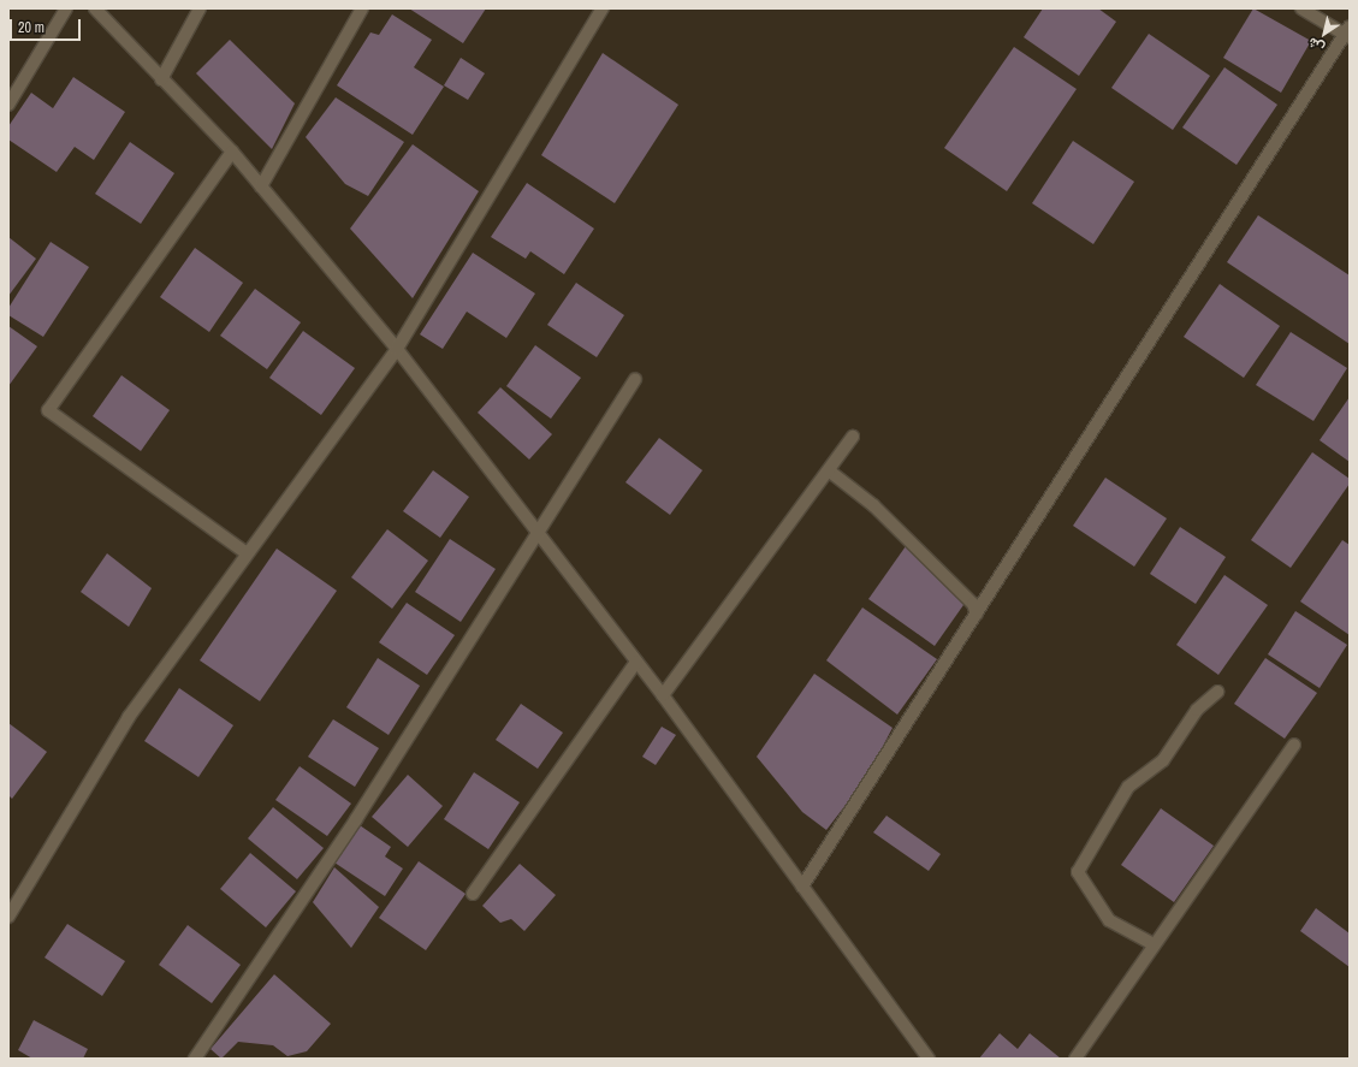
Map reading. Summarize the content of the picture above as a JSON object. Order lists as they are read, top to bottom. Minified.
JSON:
{"scale_bar":"20 m","north":"bottom left"}
